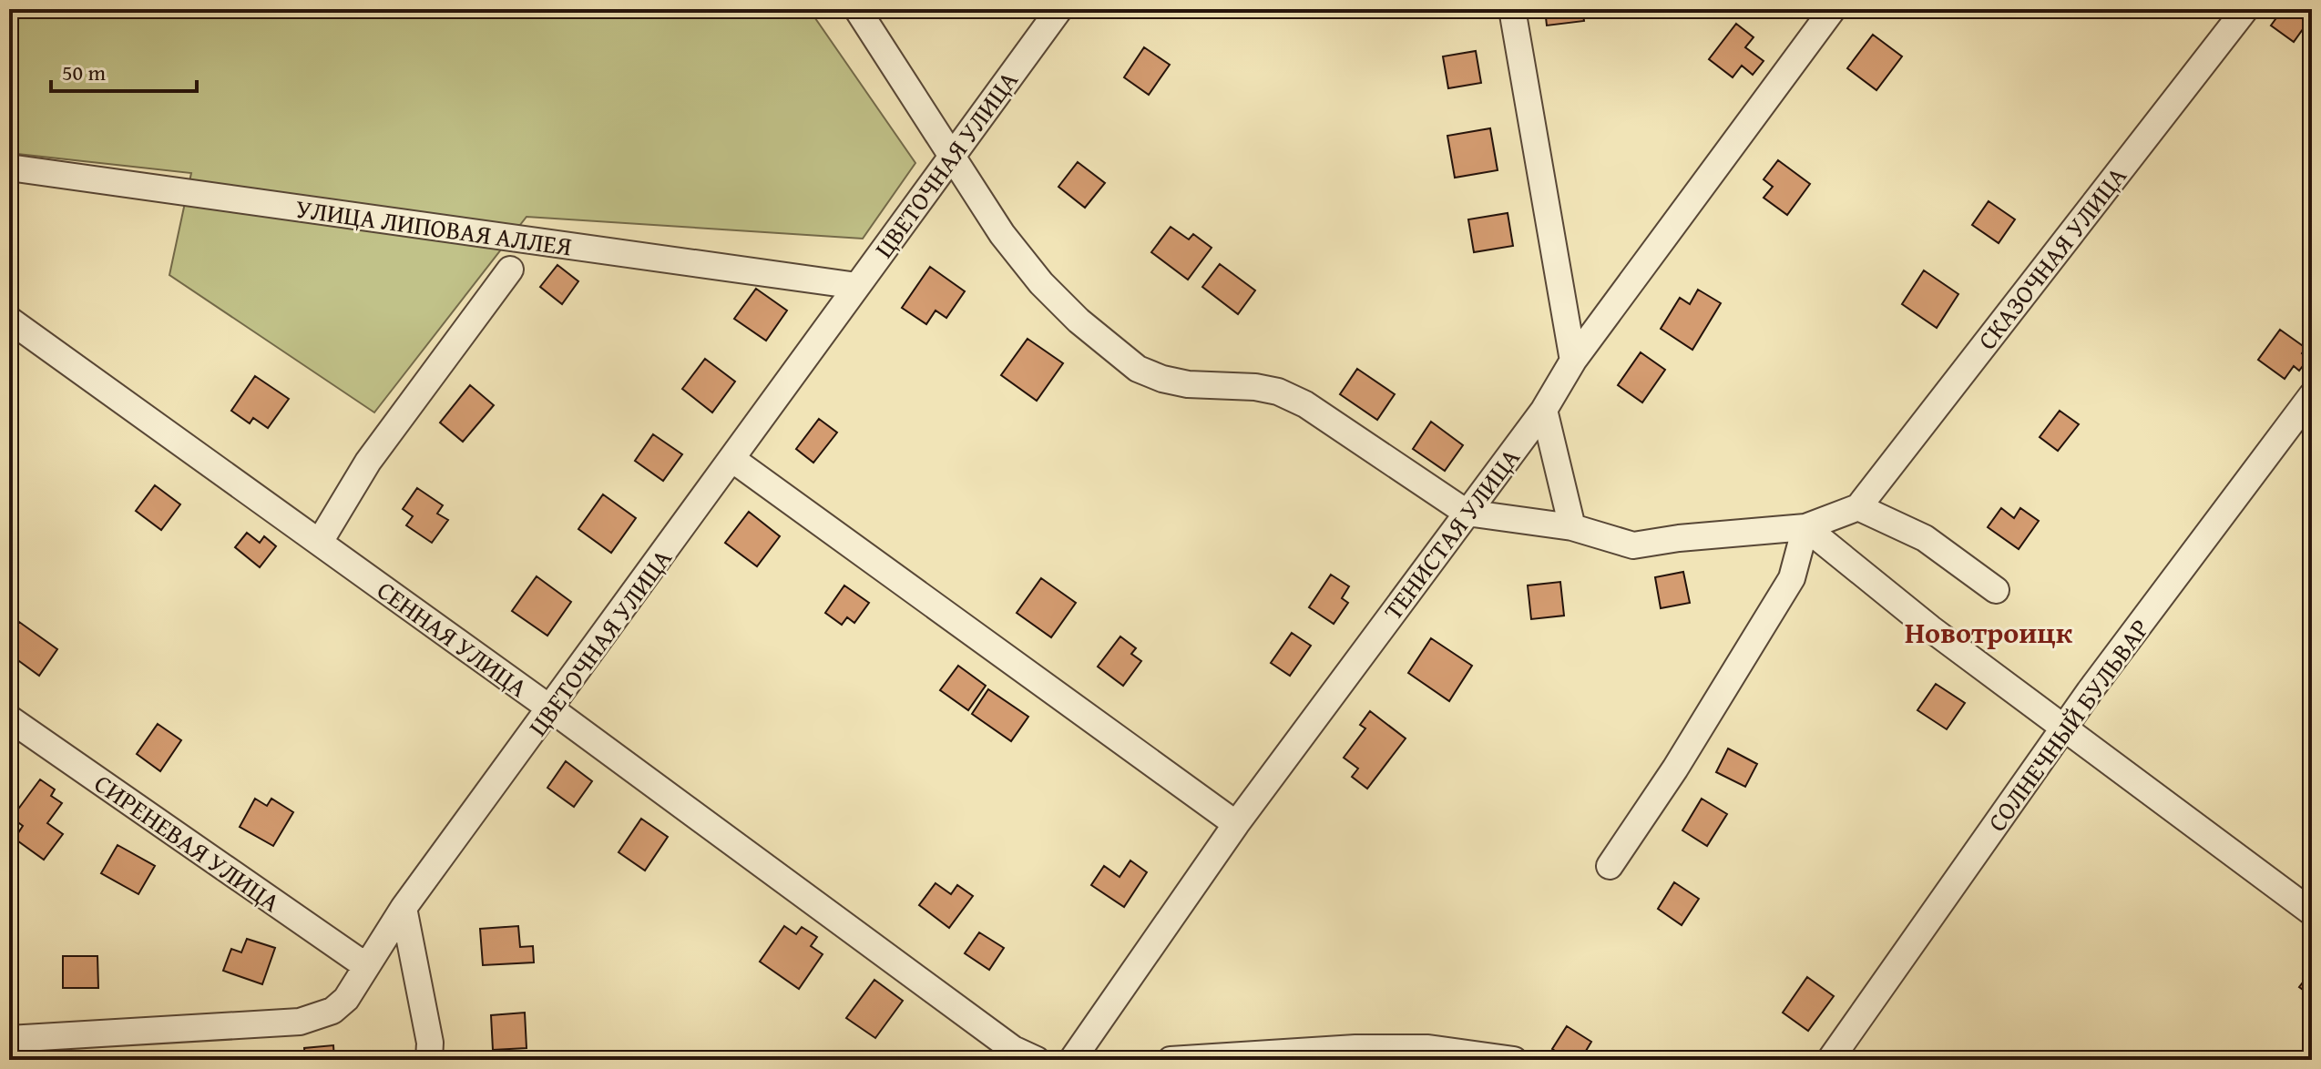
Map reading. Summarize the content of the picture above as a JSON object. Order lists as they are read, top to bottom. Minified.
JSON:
{"streets":{"street":["ЦВЕТОЧНАЯ УЛИЦА","УЛИЦА ЛИПОВАЯ АЛЛЕЯ","СКАЗОЧНАЯ УЛИЦА","ТЕНИСТАЯ УЛИЦА","СЕННАЯ УЛИЦА","СОЛНЕЧНЫЙ БУЛЬВАР","СИРЕНЕВАЯ УЛИЦА"]},"crossings":[["ЦВЕТОЧНАЯ УЛИЦА","УЛИЦА ЛИПОВАЯ АЛЛЕЯ"],["ЦВЕТОЧНАЯ УЛИЦА","СЕННАЯ УЛИЦА"],["ЦВЕТОЧНАЯ УЛИЦА","СИРЕНЕВАЯ УЛИЦА"]],"districts":["Новотроицк"],"scale_bar":"50 m"}
